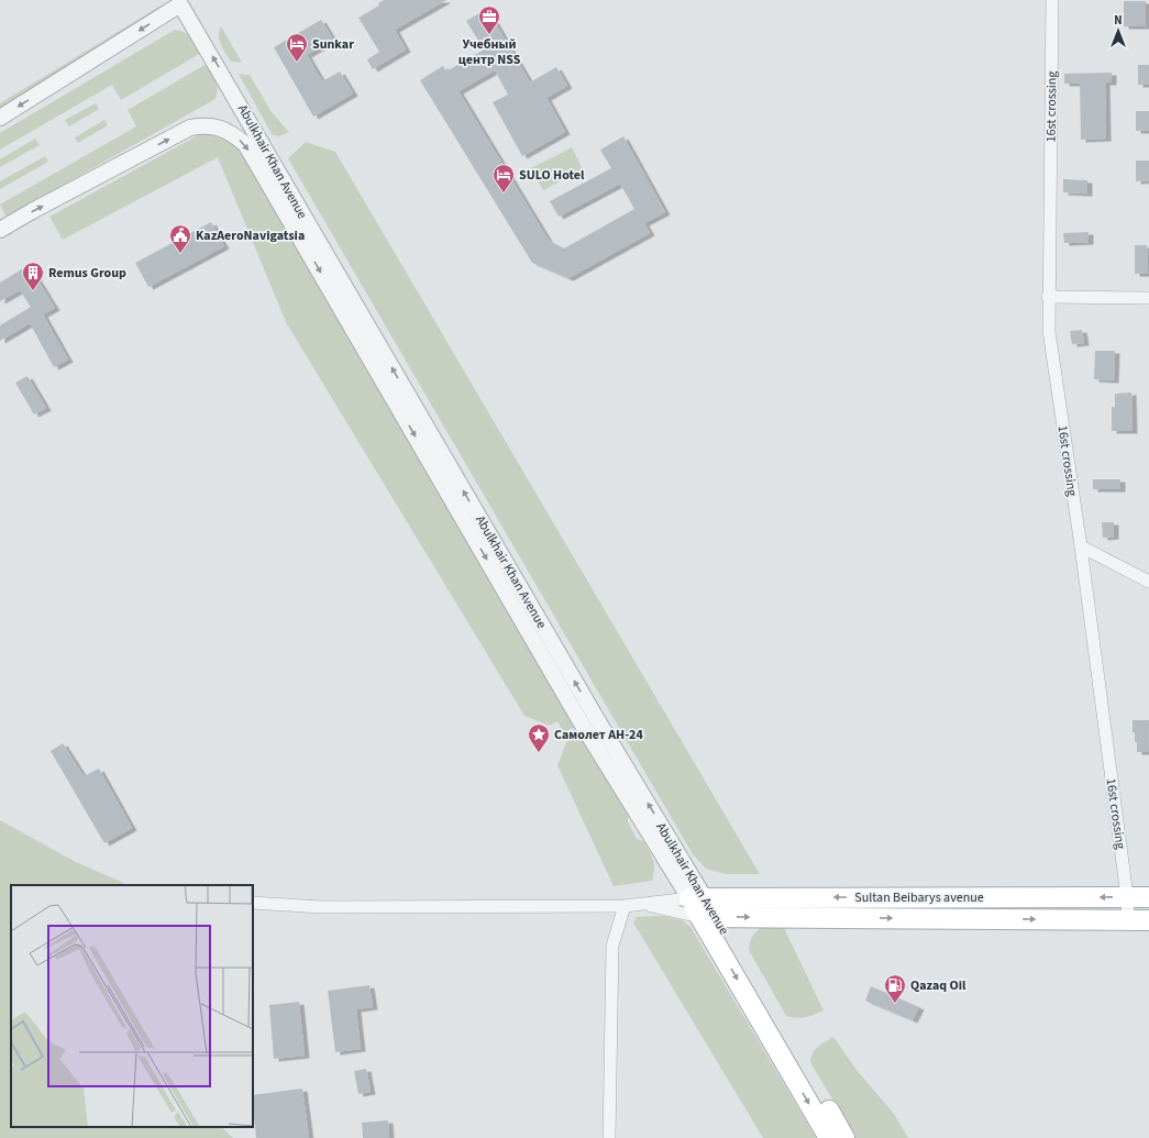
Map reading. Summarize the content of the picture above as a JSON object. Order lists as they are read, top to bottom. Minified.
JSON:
{"streets":{"main road":["Abulkhair Khan Avenue","Sultan Beibarys avenue"],"street":["16st crossing"]},"crossings":[["16st crossing","Sultan Beibarys avenue"],["Abulkhair Khan Avenue","Sultan Beibarys avenue"]],"places":{"office":["Учебный центр NSS"],"hotel":["Sunkar","SULO Hotel"],"public building":["KazAeroNavigatsia"],"building":["Remus Group"],"place":["Самолет АН-24"],"fuel station":["Qazaq Oil"]},"north":"top"}
